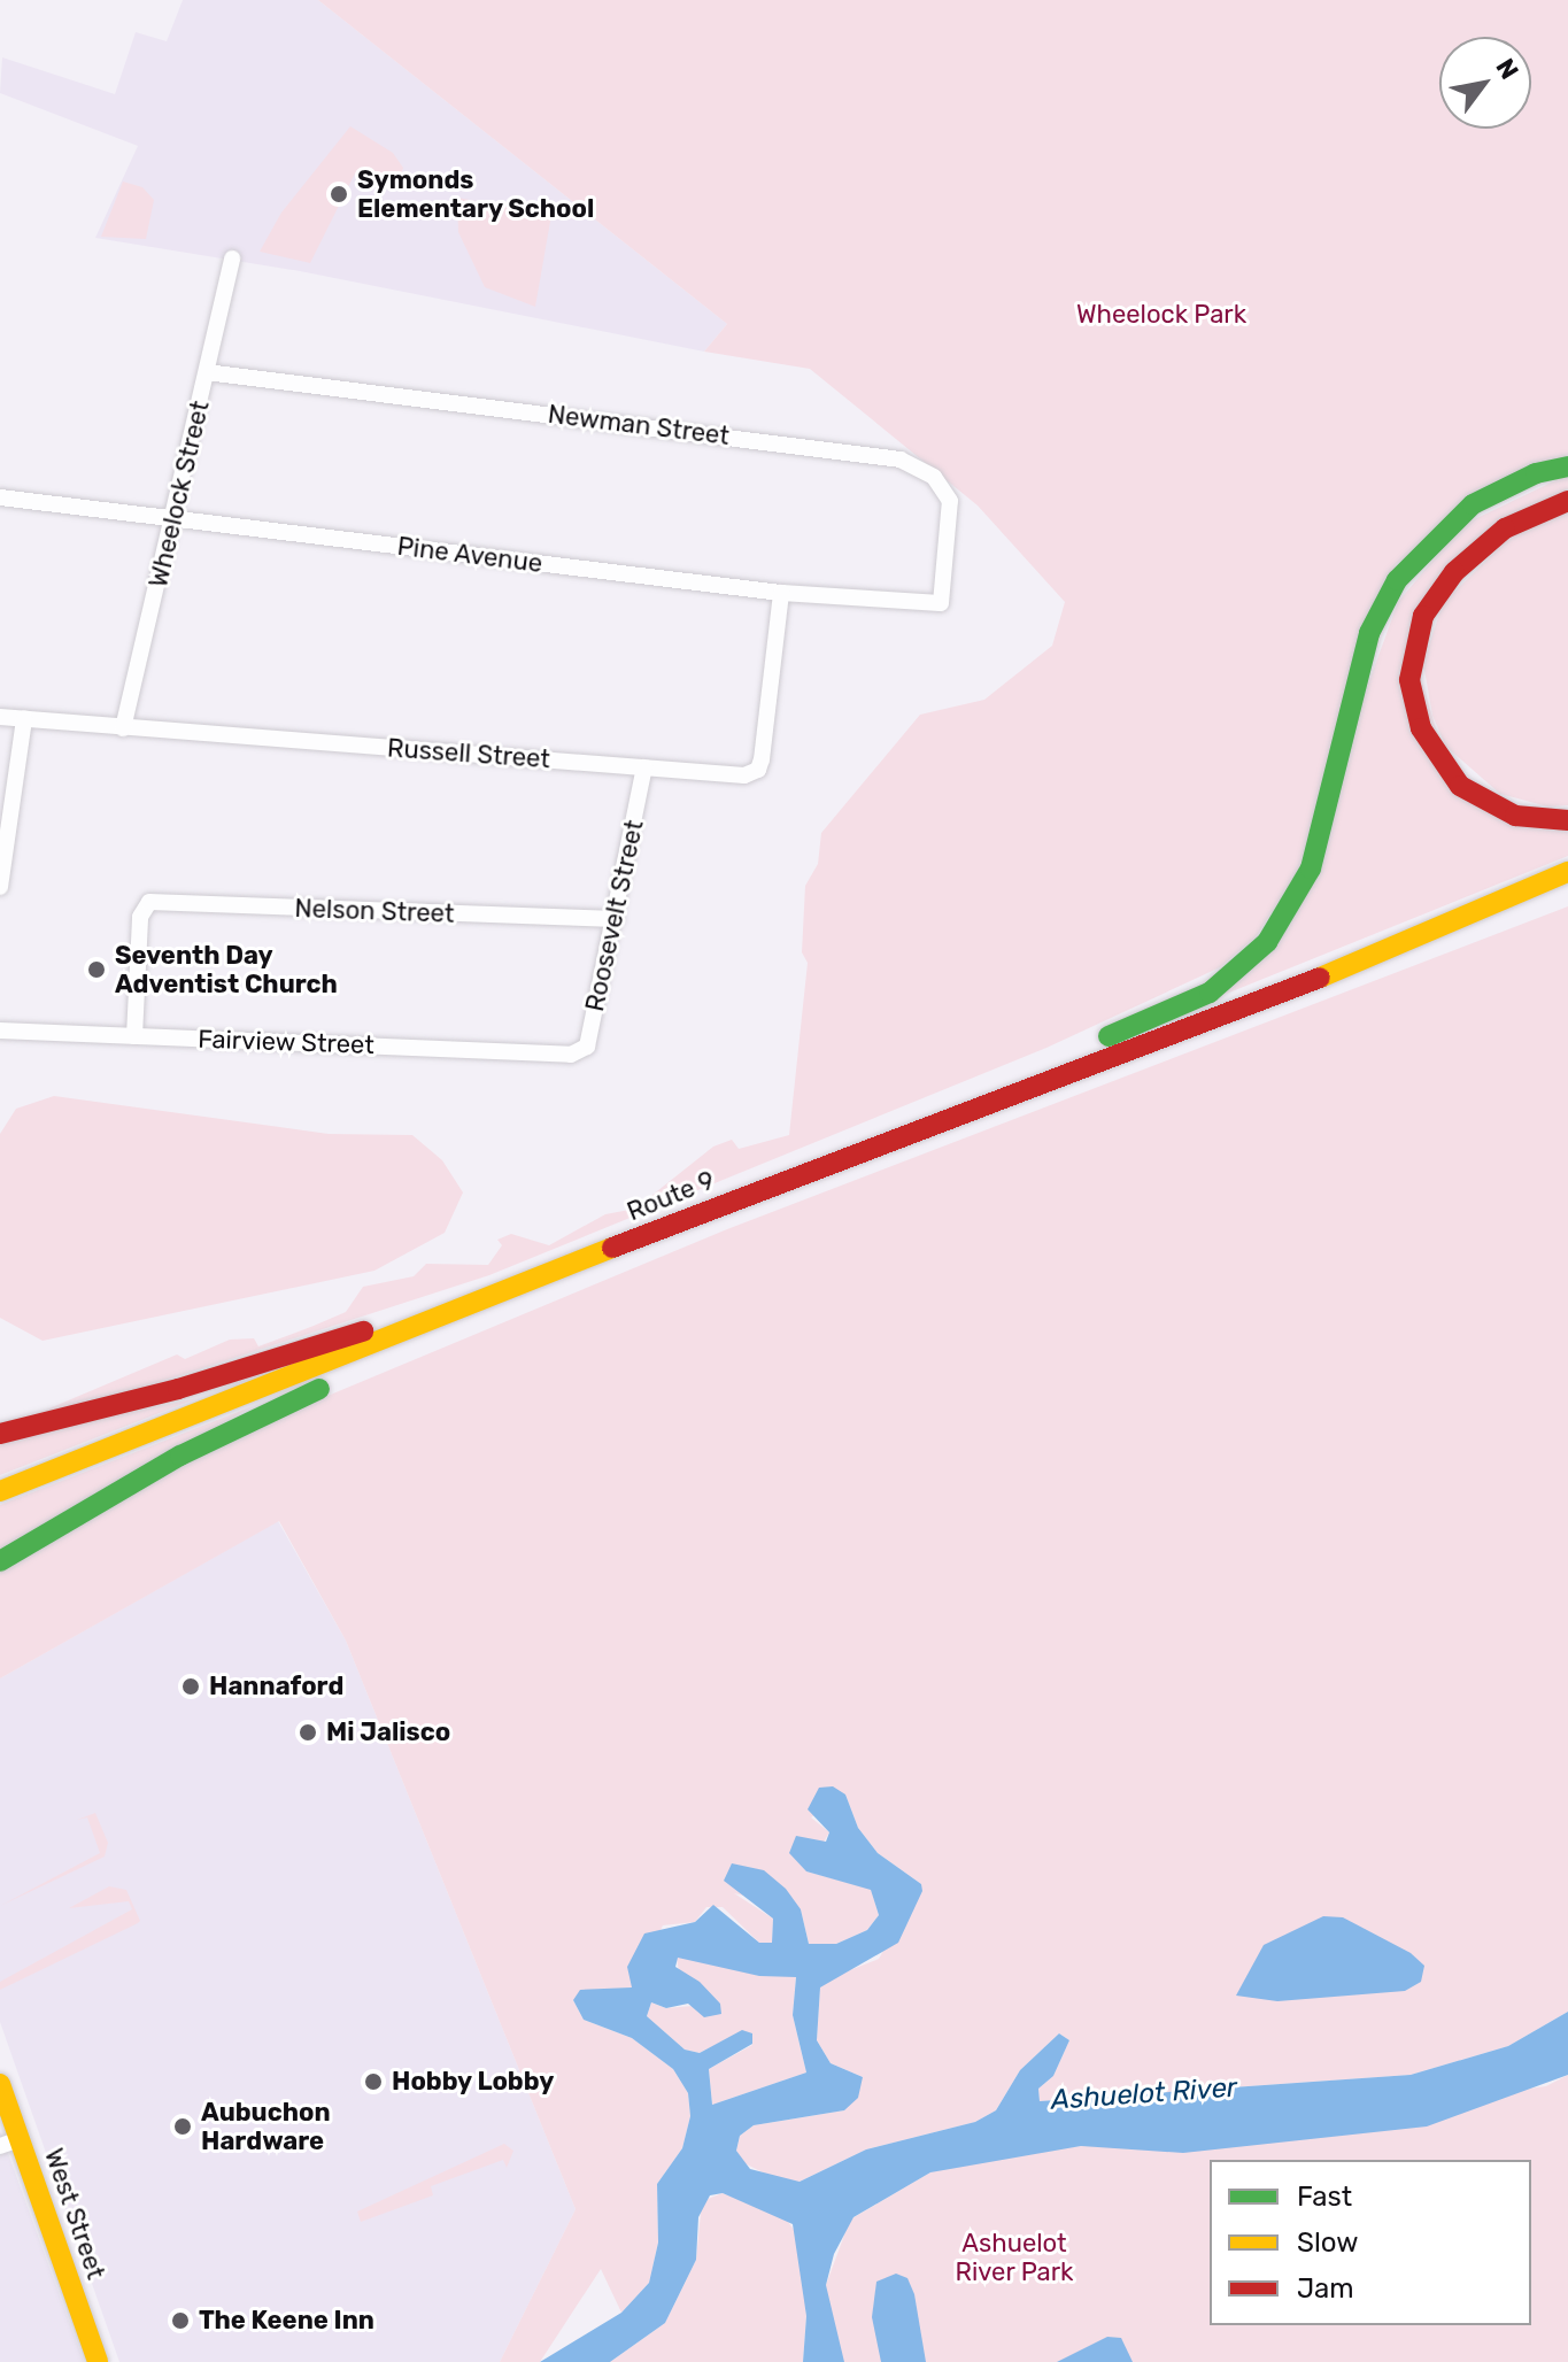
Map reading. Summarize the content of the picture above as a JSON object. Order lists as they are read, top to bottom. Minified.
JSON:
{"streets":{"main road":["Route 9","West Street"],"street":["Newman Street","Wheelock Street","Pine Avenue","Russell Street","Nelson Street","Roosevelt Street","Fairview Street"]},"crossings":[["Newman Street","Wheelock Street"],["Newman Street","Pine Avenue"],["Wheelock Street","Pine Avenue"],["Wheelock Street","Russell Street"],["Pine Avenue","Russell Street"],["Russell Street","Roosevelt Street"],["Nelson Street","Roosevelt Street"],["Nelson Street","Fairview Street"],["Roosevelt Street","Fairview Street"]],"water":["Ashuelot River"],"parks":["Wheelock Park","Ashuelot River Park"],"places":["Symonds Elementary School","Seventh Day Adventist Church","Hannaford","Mi Jalisco","Hobby Lobby","Aubuchon Hardware","The Keene Inn"],"legend":["Fast","Slow","Jam"],"north":"top right"}
